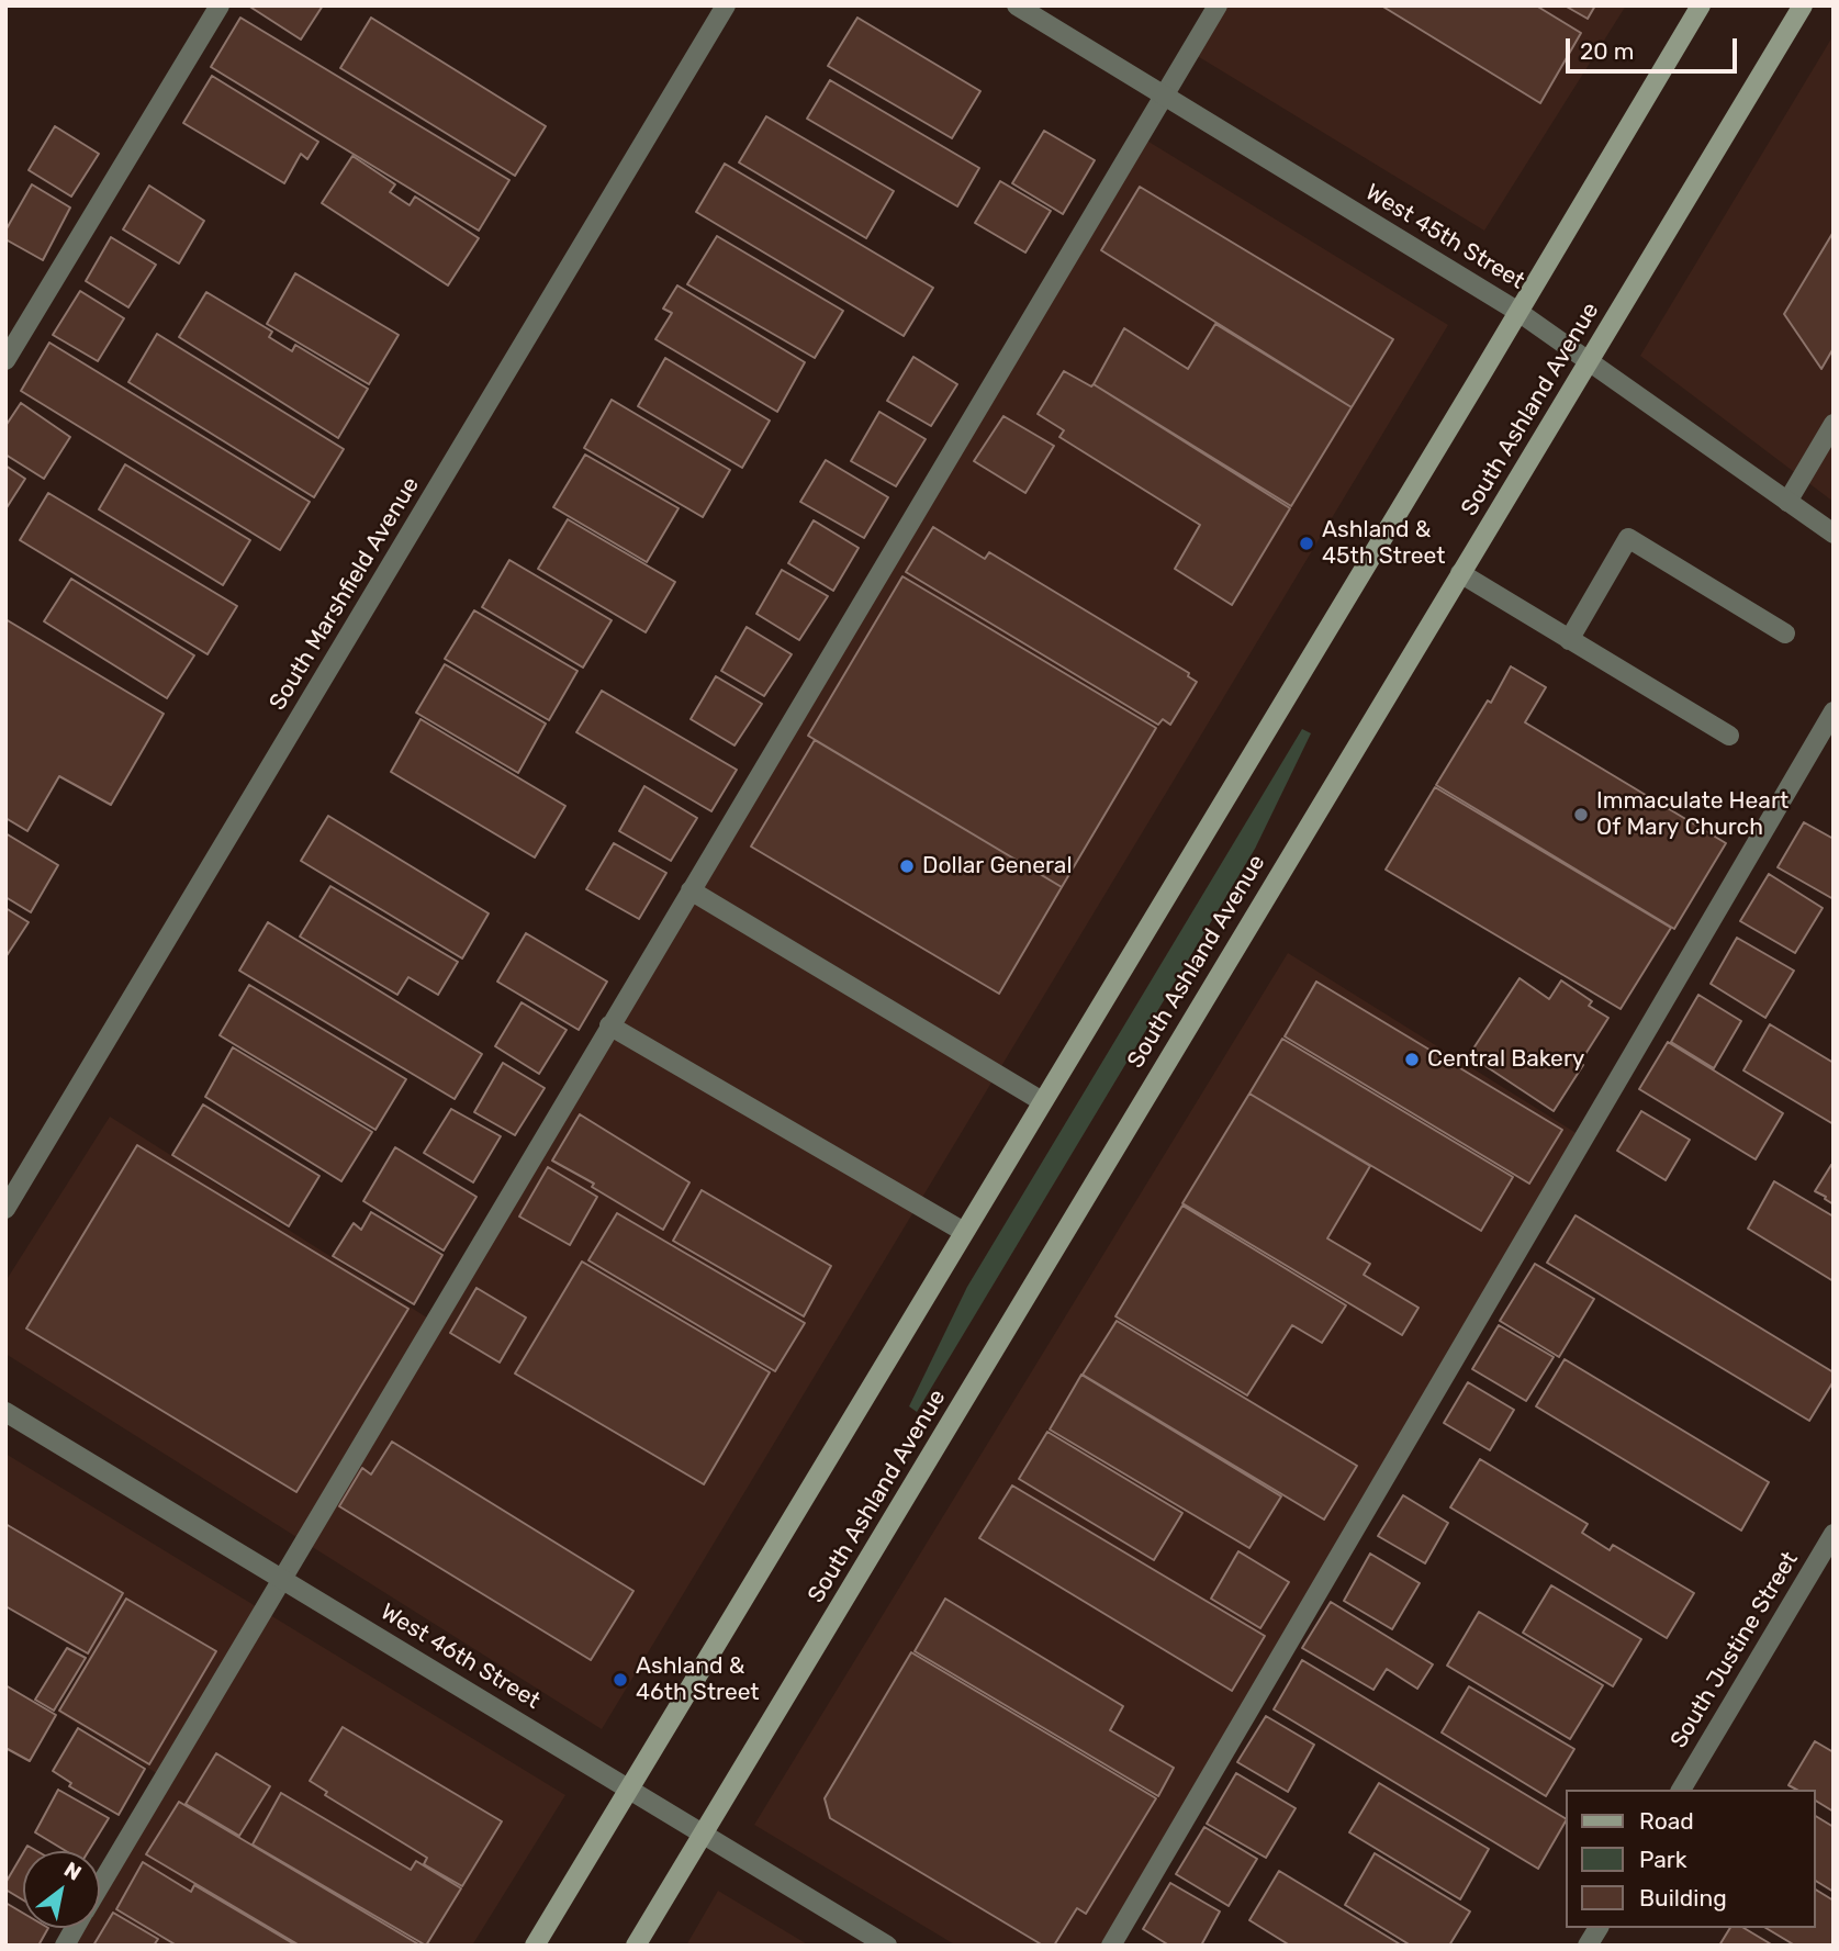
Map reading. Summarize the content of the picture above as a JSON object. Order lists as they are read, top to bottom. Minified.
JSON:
{"streets":{"main road":["South Ashland Avenue"],"street":["West 45th Street","South Marshfield Avenue","South Justine Street","West 46th Street"]},"crossings":[["West 45th Street","South Ashland Avenue"],["South Ashland Avenue","West 46th Street"]],"places":["Ashland & 45th Street","Immaculate Heart Of Mary Church","Dollar General","Central Bakery","Ashland & 46th Street"],"legend":["Road","Park","Building"],"scale_bar":"20 m","north":"top right"}
